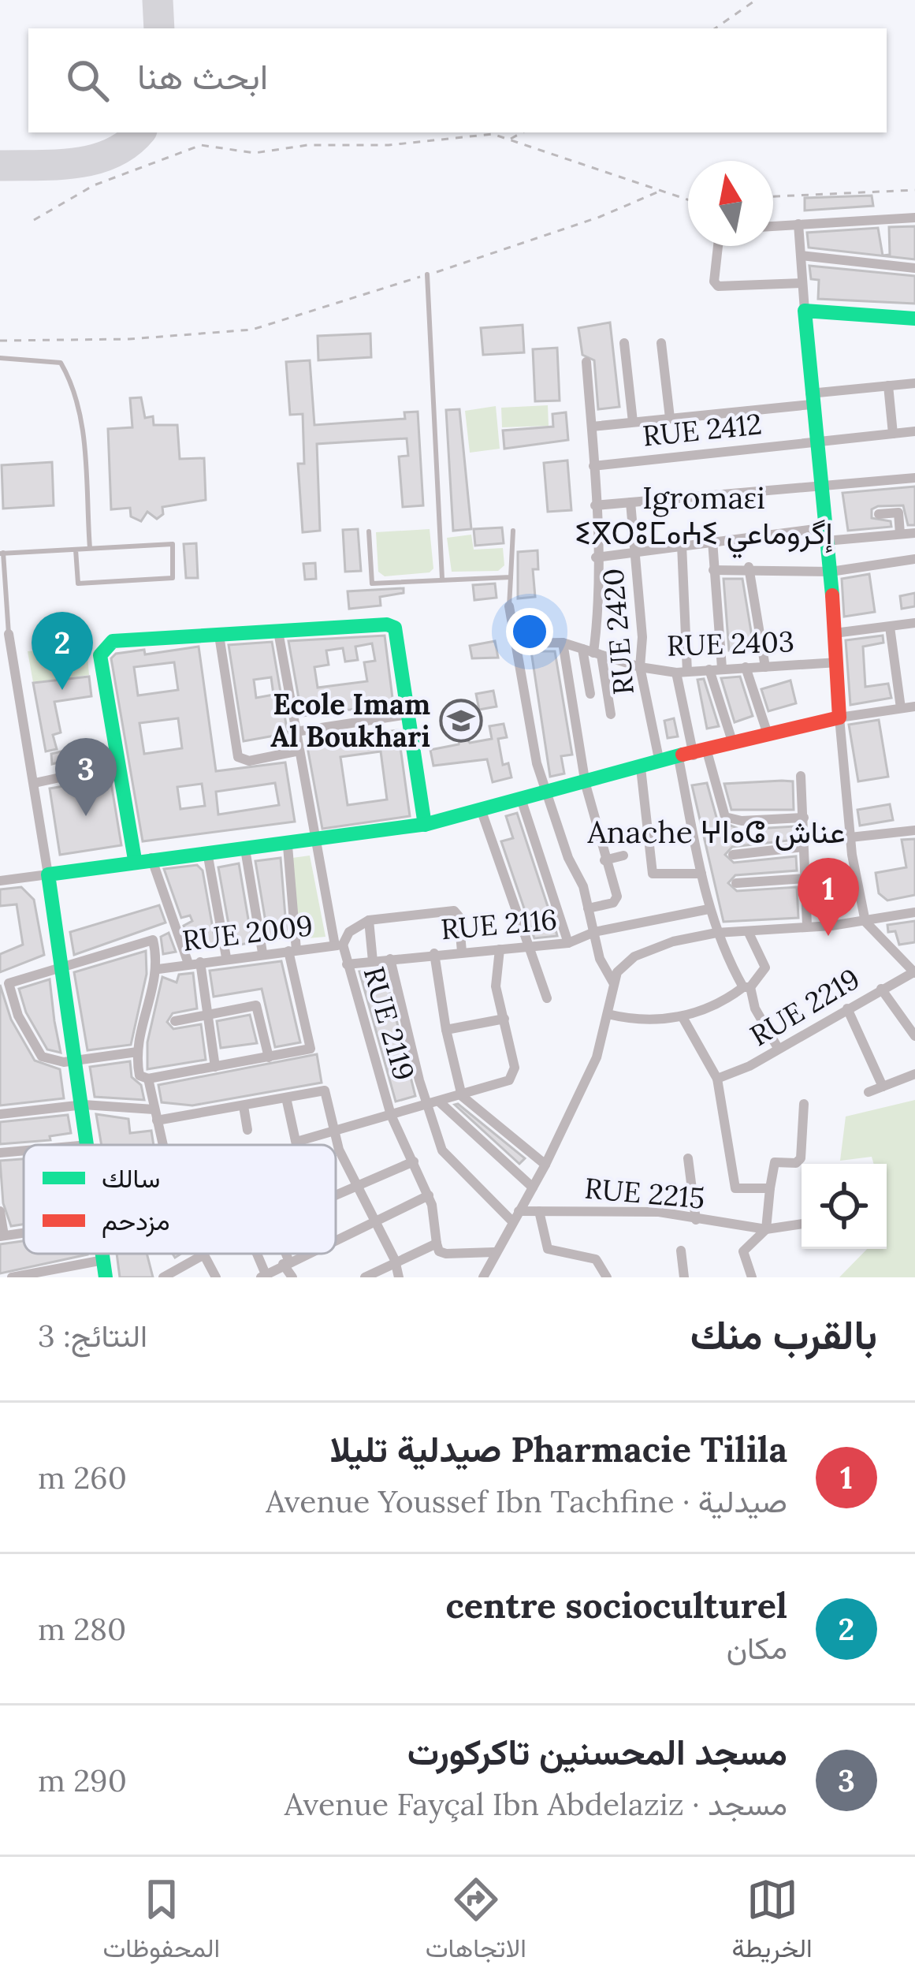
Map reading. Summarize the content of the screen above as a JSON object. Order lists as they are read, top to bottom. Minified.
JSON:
{"streets":{"street":["RUE 2412","RUE 2420","RUE 2403","RUE 2116","RUE 2009","RUE 2219","RUE 2119","RUE 2215"]},"crossings":[["RUE 2420","RUE 2403"],["RUE 2116","RUE 2119"],["RUE 2009","RUE 2119"]],"districts":["Igromaɛi ⵉⴳⵔⵓⵎⴰⵄⵉ إگروماعي","Anache ⵖⵏⴰⵛ عناش"],"places":{"school or university":["Ecole Imam Al Boukhari"]},"legend":["سالك","مزدحم"],"north":"top","page":{"search":"ابحث هنا","pins":["2","3","1"],"heading":["بالقرب منك","النتائج: 3"],"list":[{"mark":"1","name":"Pharmacie Tilila صيدلية تليلا","note":"صيدلية · Avenue Youssef Ibn Tachfine","value":"260 m"},{"mark":"2","name":"centre socioculturel","note":"مكان","value":"280 m"},{"mark":"3","name":"مسجد المحسنين تاكركورت","note":"مسجد · Avenue Fayçal Ibn Abdelaziz","value":"290 m"}],"nav":["الخريطة","الاتجاهات","المحفوظات"]}}
